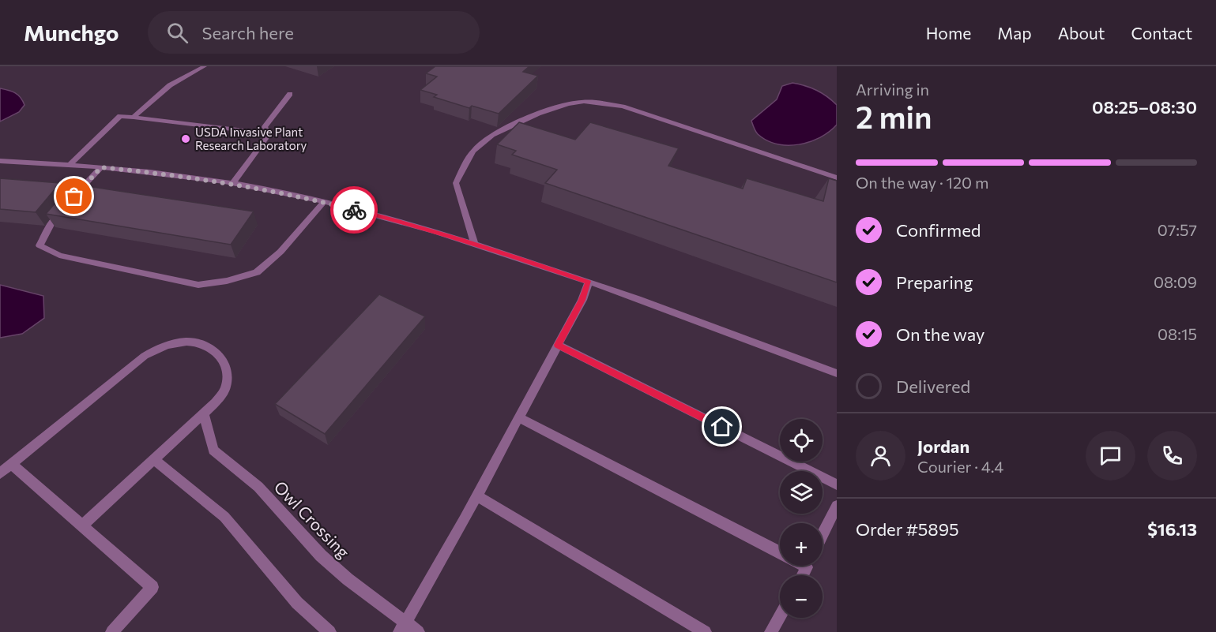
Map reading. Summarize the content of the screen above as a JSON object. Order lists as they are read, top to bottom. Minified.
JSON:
{"streets":{"lane":["Owl Crossing"]},"places":["USDA Invasive Plant Research Laboratory"],"page":{"header":"Munchgo","search":"Search here","nav":["Home","Map","About","Contact"],"heading":["2 min","Arriving in","08:25–08:30"],"panel":["Jordan","Courier · 4.4","Order #5895","$16.13"],"bar":"On the way · 120 m","list":[["Confirmed","07:57"],["Preparing","08:09"],["On the way","08:15"],"Delivered"],"map_buttons":["+","−"]}}
